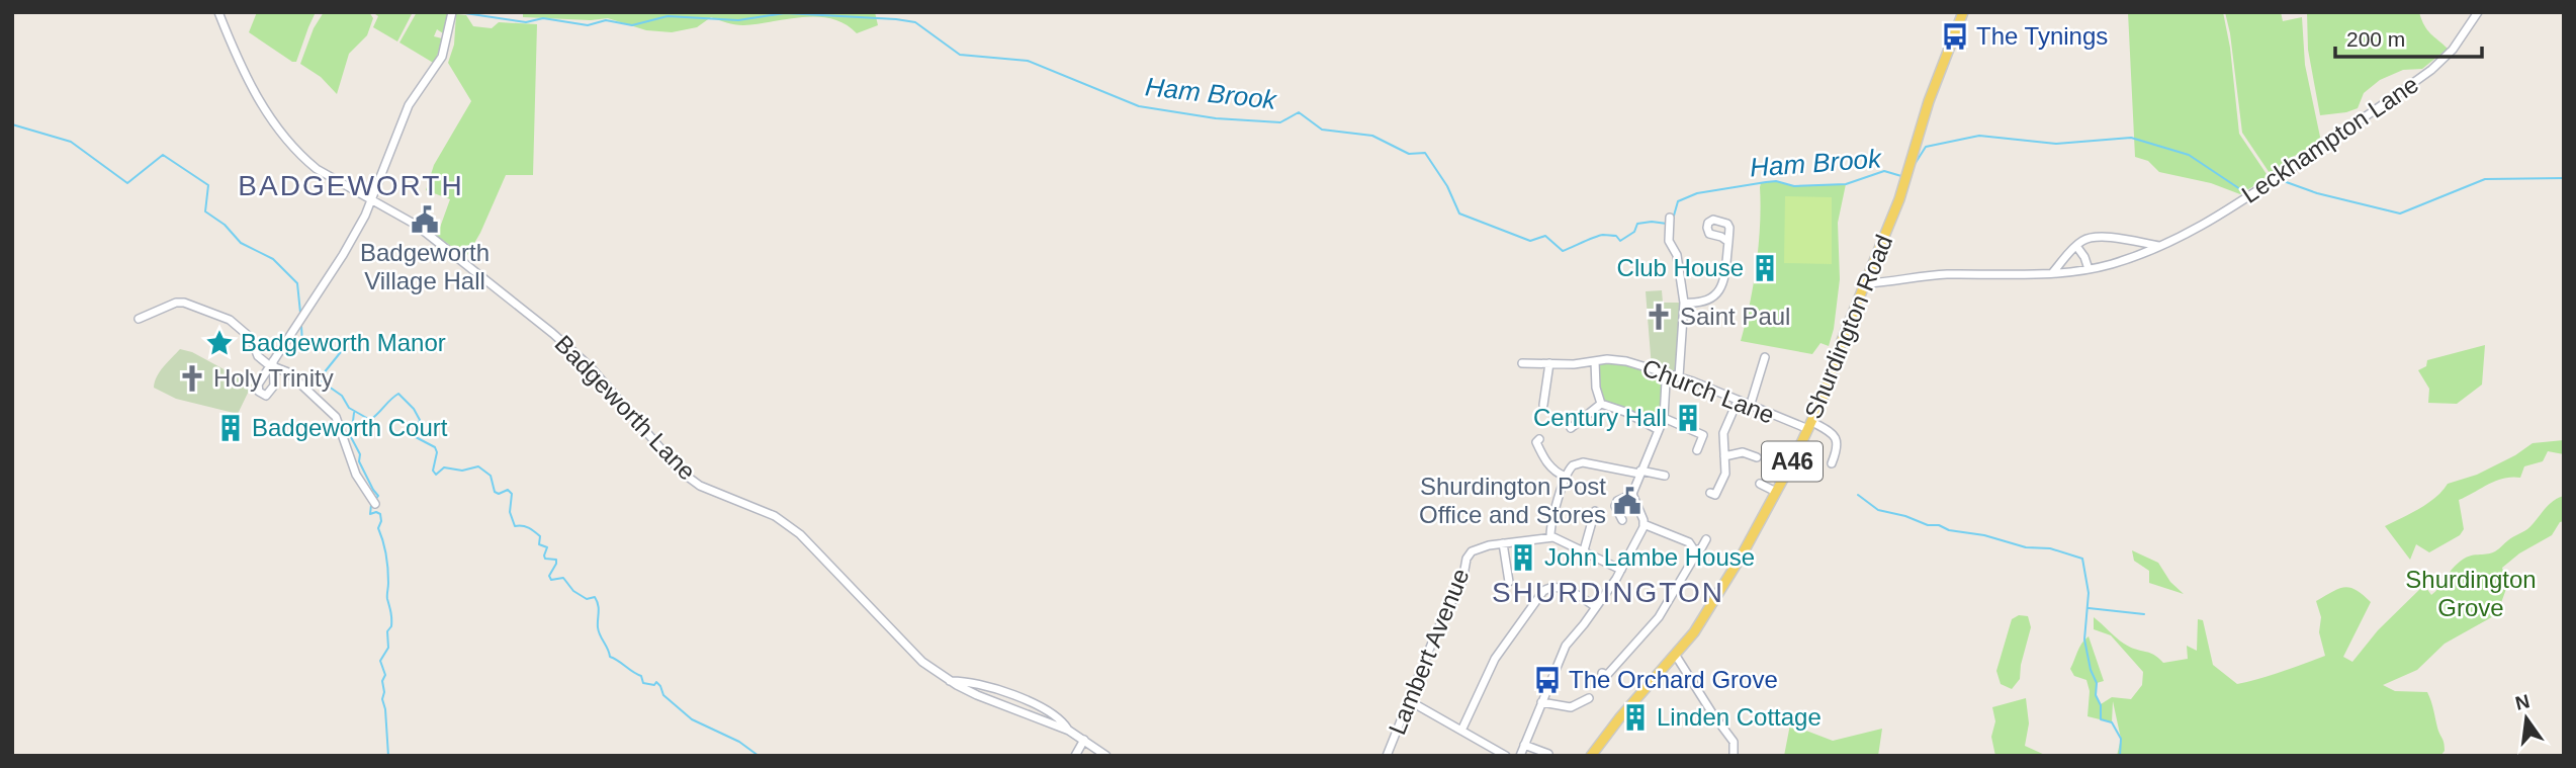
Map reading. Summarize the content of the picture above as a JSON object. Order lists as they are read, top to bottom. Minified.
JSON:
{"streets":{"main road":["Shurdington Road","A46"],"street":["Leckhampton Lane","Church Lane","Badgeworth Lane","Lambert Avenue"]},"crossings":[["Leckhampton Lane","Shurdington Road"],["Shurdington Road","Church Lane"]],"districts":["BADGEWORTH","SHURDINGTON"],"water":["Ham Brook"],"parks":["Shurdington Grove"],"places":{"bus stop":["The Tynings","The Orchard Grove"],"public building":["Badgeworth Village Hall","Shurdington Post Office and Stores"],"building":["Club House","Century Hall","Badgeworth Court","John Lambe House","Linden Cottage"],"church":["Saint Paul","Holy Trinity"],"place":["Badgeworth Manor"]},"scale_bar":"200 m","north":"top"}
